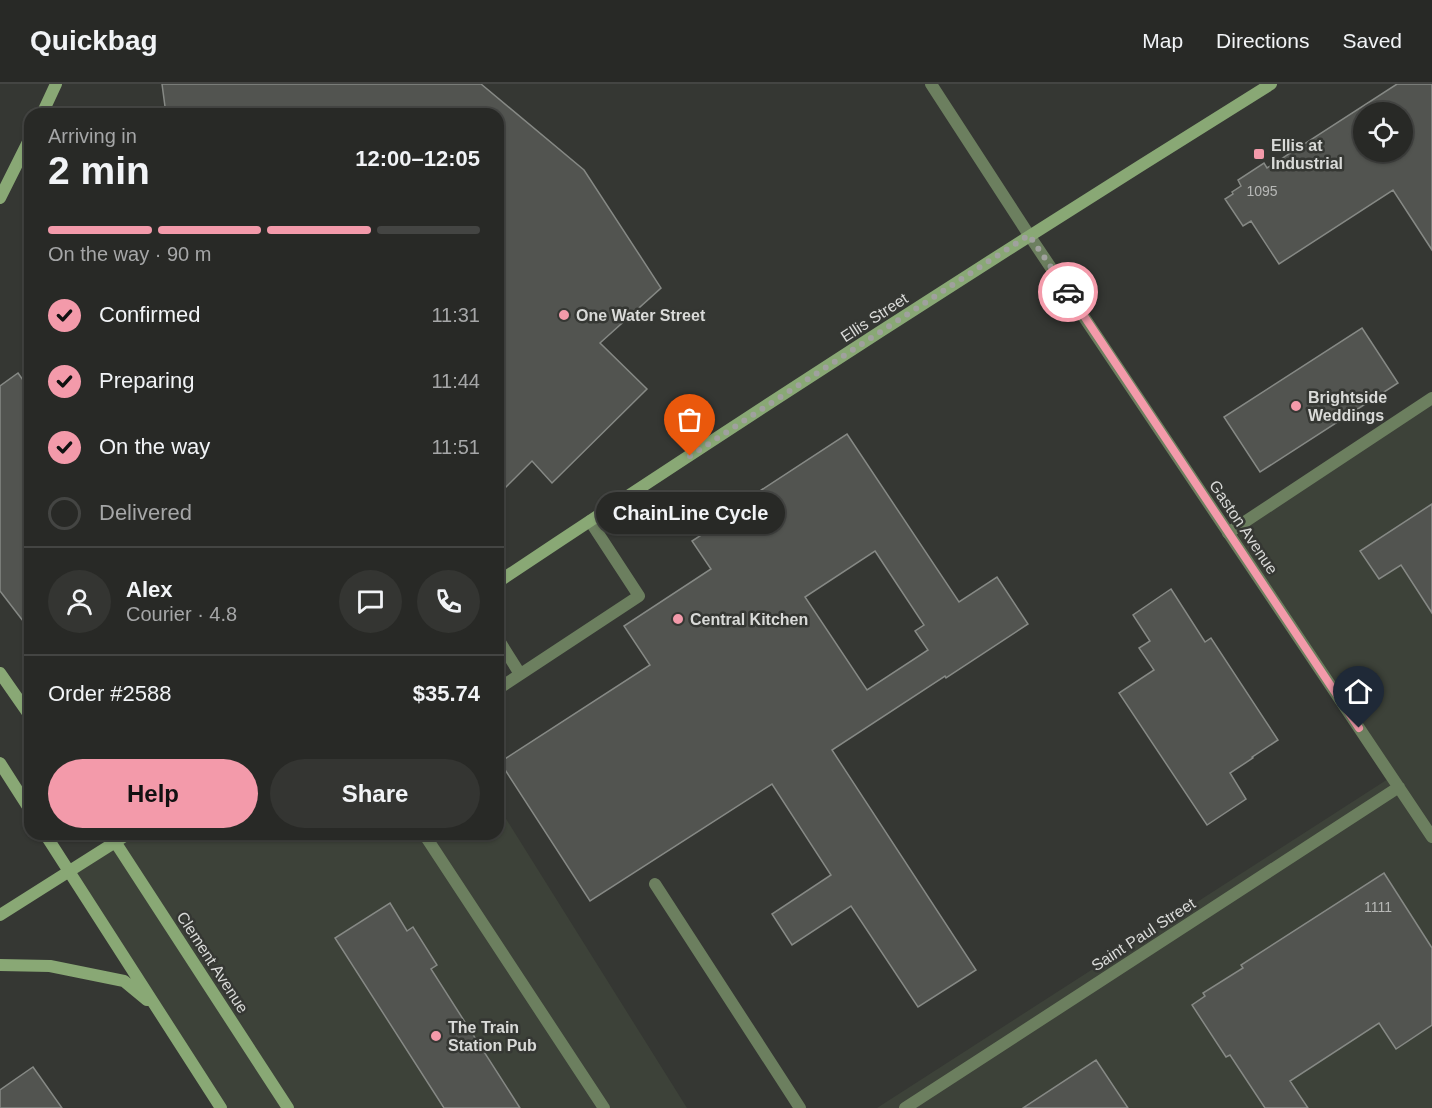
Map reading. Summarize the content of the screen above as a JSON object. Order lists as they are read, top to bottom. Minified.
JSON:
{"streets":{"street":["Ellis Street","Gaston Avenue","Saint Paul Street","Clement Avenue"]},"crossings":[["Ellis Street","Gaston Avenue"],["Gaston Avenue","Saint Paul Street"]],"places":{"transit":["Ellis at Industrial"],"other":["One Water Street","Brightside Weddings","ChainLine Cycle","Central Kitchen","The Train Station Pub"]},"house_numbers":["1095","1111"],"page":{"header":"Quickbag","nav":["Map","Directions","Saved"],"heading":["2 min","Arriving in","12:00–12:05"],"panel":["Alex","Courier · 4.8","Order #2588","$35.74"],"bar":"On the way · 90 m","list":[["Confirmed","11:31"],["Preparing","11:44"],["On the way","11:51"],"Delivered"],"bubble":"ChainLine Cycle","buttons":["Help","Share"]}}
